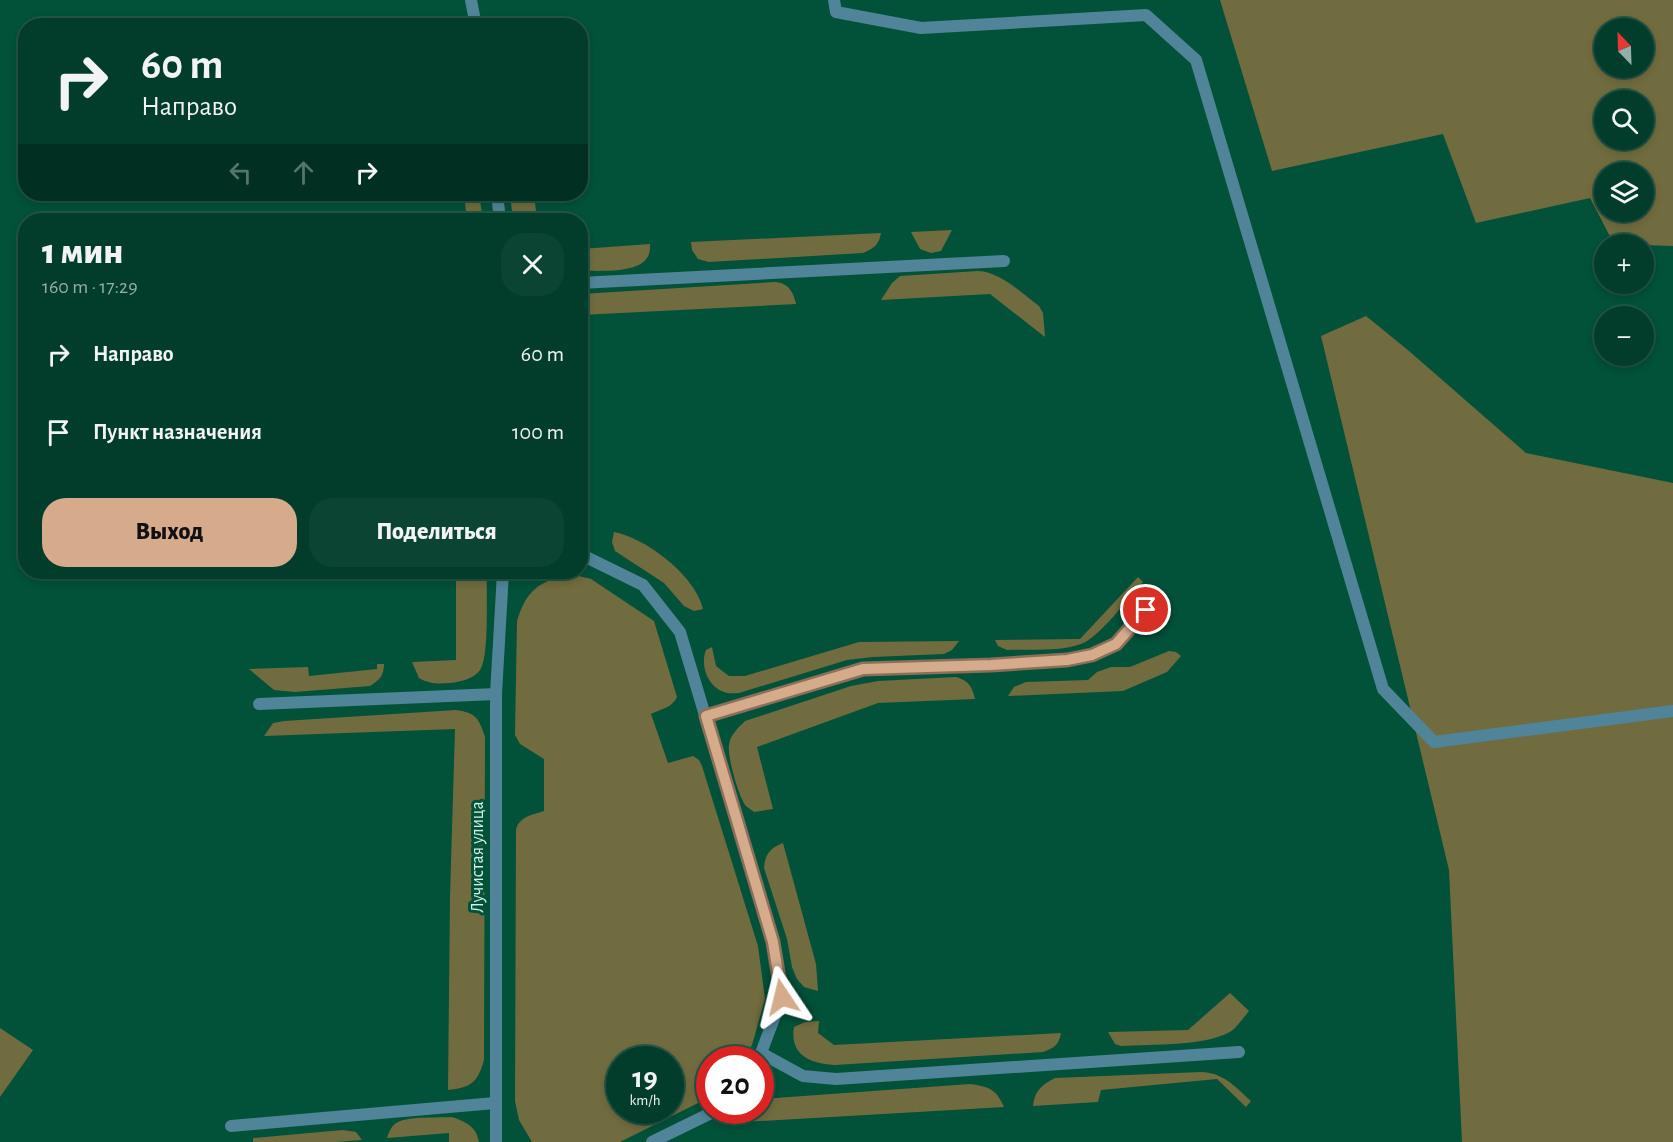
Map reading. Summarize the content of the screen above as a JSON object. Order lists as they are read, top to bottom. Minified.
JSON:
{"streets":{"street":["Лучистая улица"]},"north":"top left","page":{"map_buttons":["+","−"],"turn":["60 m","Направо"],"heading":["1 мин","160 m · 17:29"],"list":[{"name":"Направо","value":"60 m"},{"name":"Пункт назначения","value":"100 m"}],"buttons":["Выход","Поделиться"],"speed":"19 km/h","limit":"20"}}
